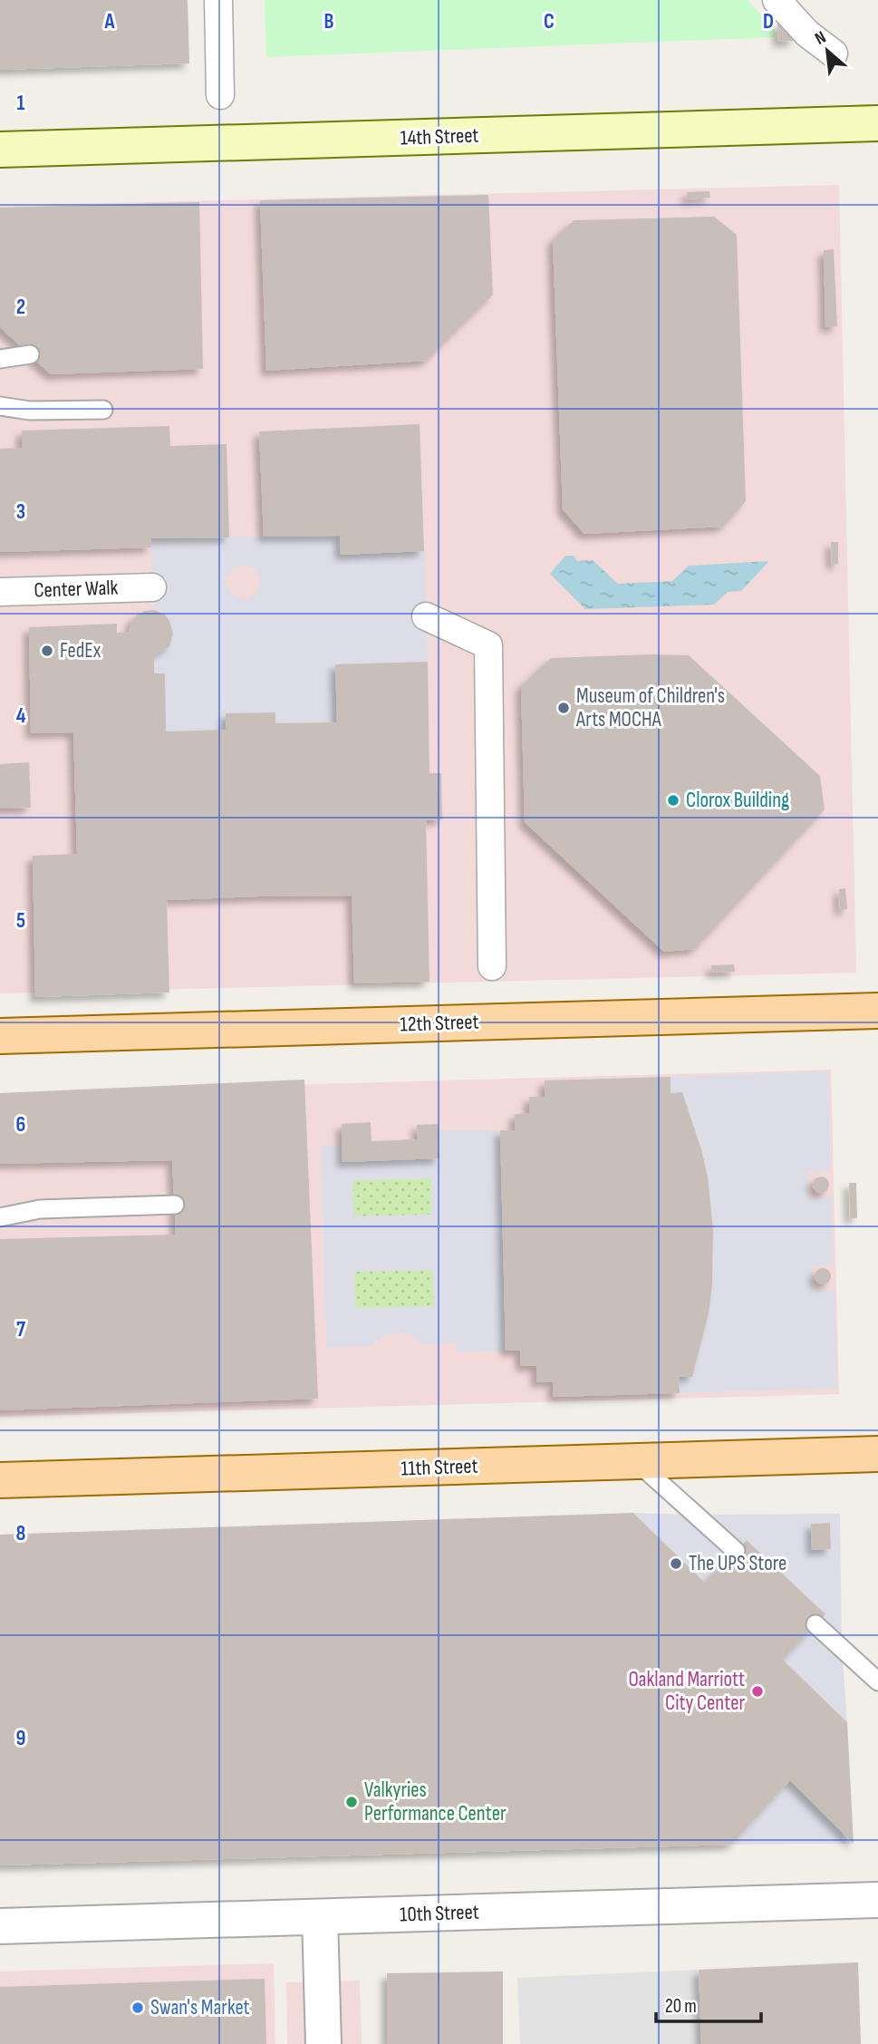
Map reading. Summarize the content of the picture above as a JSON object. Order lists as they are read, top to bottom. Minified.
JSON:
{"streets":{"main road":["14th Street","12th Street","11th Street"],"street":["Center Walk","10th Street"]},"places":["FedEx","Museum of Children's Arts MOCHA","Clorox Building","The UPS Store","Oakland Marriott City Center","Valkyries Performance Center","Swan's Market"],"scale_bar":"20 m","north":"top left","grid":{"columns":["A","B","C","D"],"rows":["1","2","3","4","5","6","7","8","9"]}}
